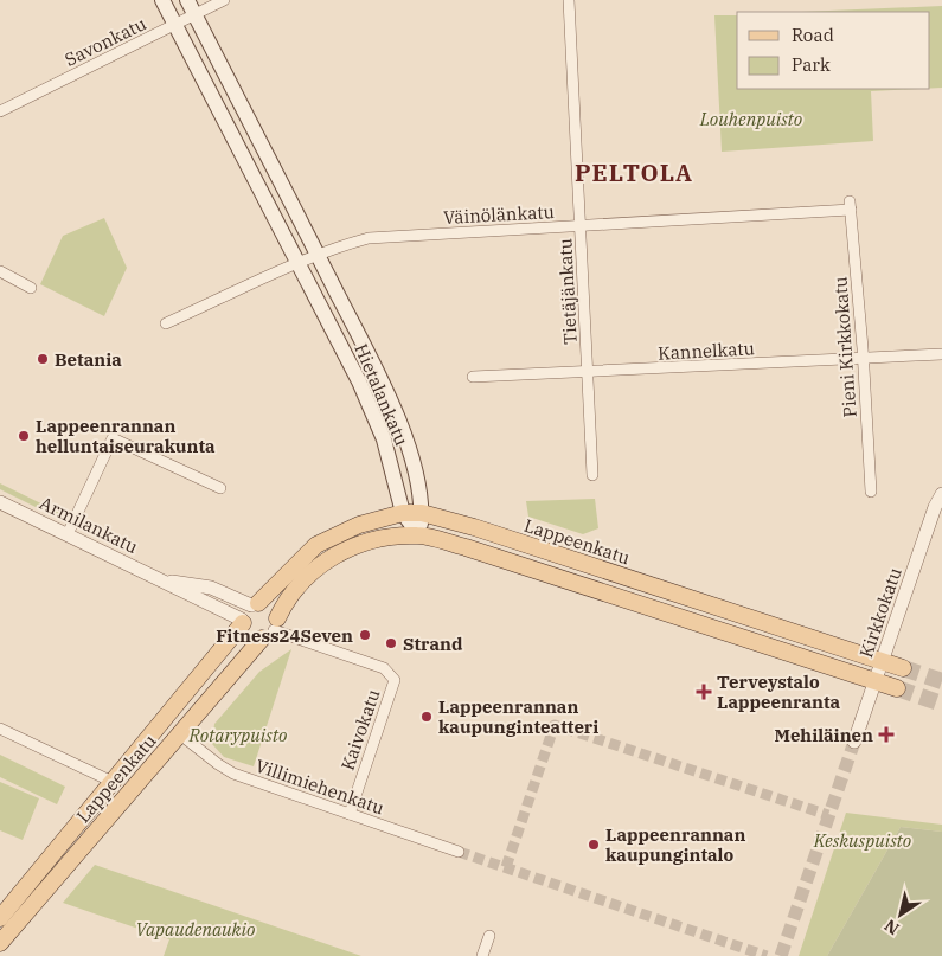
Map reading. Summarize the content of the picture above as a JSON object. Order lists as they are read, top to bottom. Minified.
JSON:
{"streets":{"main road":["Hietalankatu","Lappeenkatu"],"street":["Savonkatu","Väinölänkatu","Tietäjänkatu","Pieni Kirkkokatu","Kannelkatu","Armilankatu","Kirkkokatu","Kaivokatu","Villimiehenkatu"]},"crossings":[["Savonkatu","Hietalankatu"],["Väinölänkatu","Tietäjänkatu"],["Väinölänkatu","Pieni Kirkkokatu"],["Väinölänkatu","Hietalankatu"],["Tietäjänkatu","Kannelkatu"],["Pieni Kirkkokatu","Kannelkatu"],["Hietalankatu","Lappeenkatu"],["Armilankatu","Lappeenkatu"],["Lappeenkatu","Kirkkokatu"],["Lappeenkatu","Kaivokatu"],["Lappeenkatu","Villimiehenkatu"],["Kaivokatu","Villimiehenkatu"]],"districts":["PELTOLA"],"parks":["Louhenpuisto","Rotarypuisto","Keskuspuisto","Vapaudenaukio"],"places":{"other":["Betania","Lappeenrannan helluntaiseurakunta","Fitness24Seven","Strand","Lappeenrannan kaupunginteatteri","Lappeenrannan kaupungintalo"],"health":["Terveystalo Lappeenranta","Mehiläinen"]},"legend":["Road","Park"],"north":"bottom left"}
